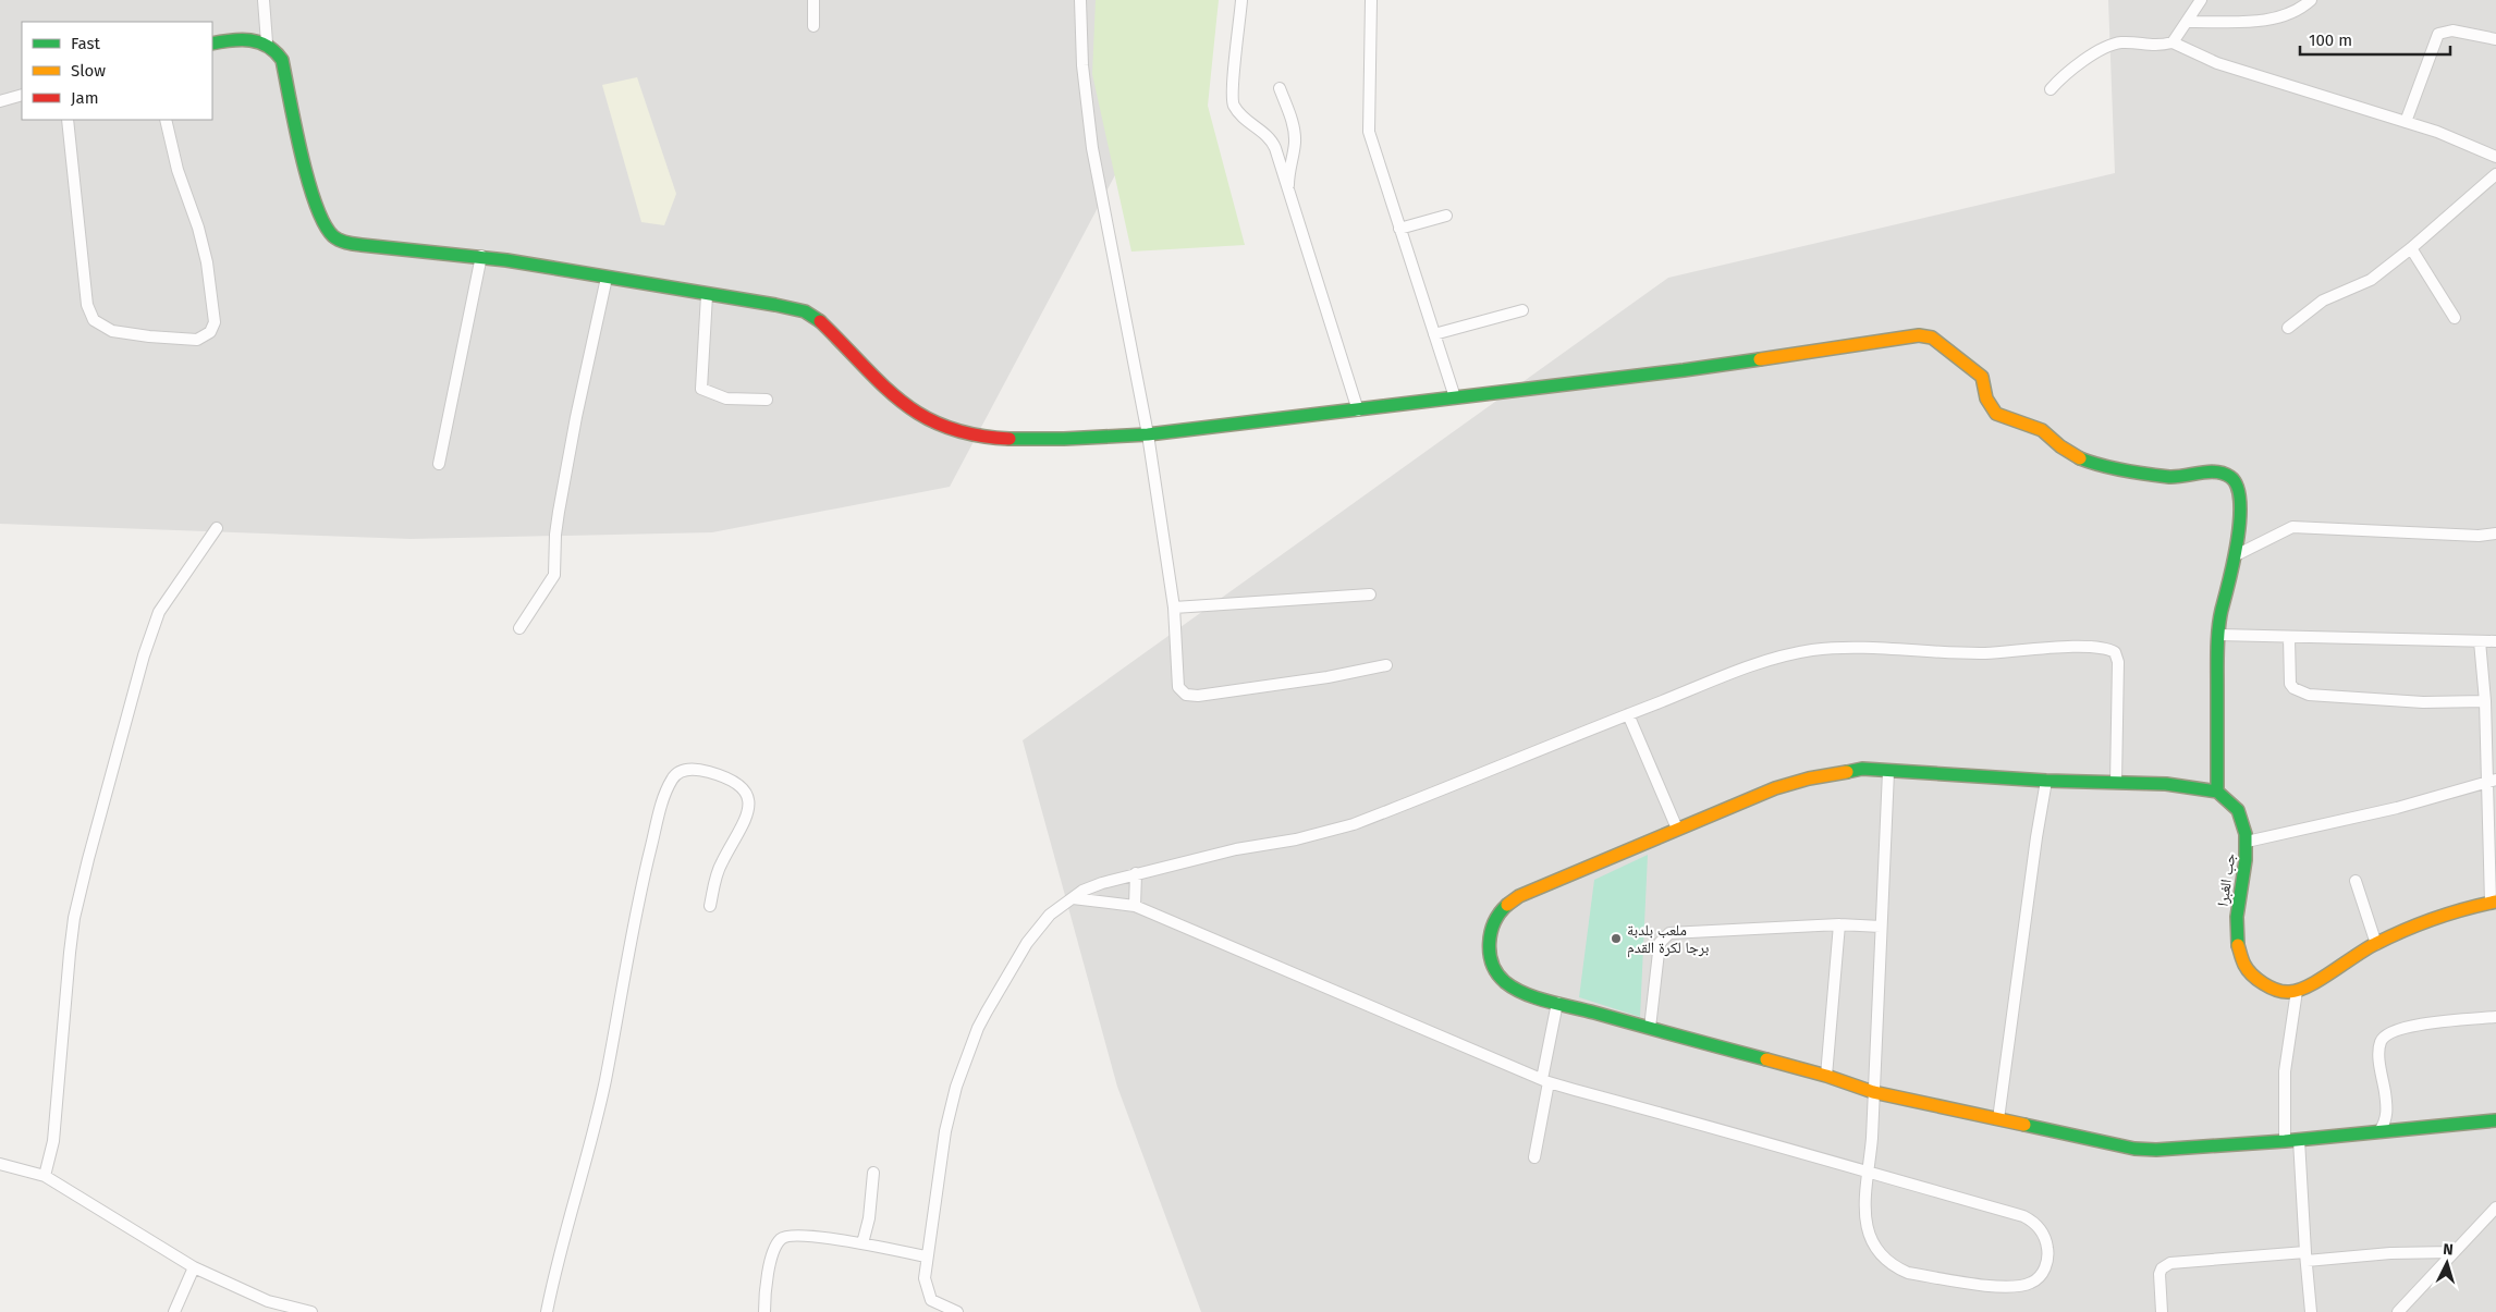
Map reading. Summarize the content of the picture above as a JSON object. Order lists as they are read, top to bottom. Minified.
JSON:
{"streets":{"street":["جب الغبرا"]},"places":["ملعب بلدبة برجا لكرة القدم"],"legend":["Fast","Slow","Jam"],"scale_bar":"100 m","north":"top"}
